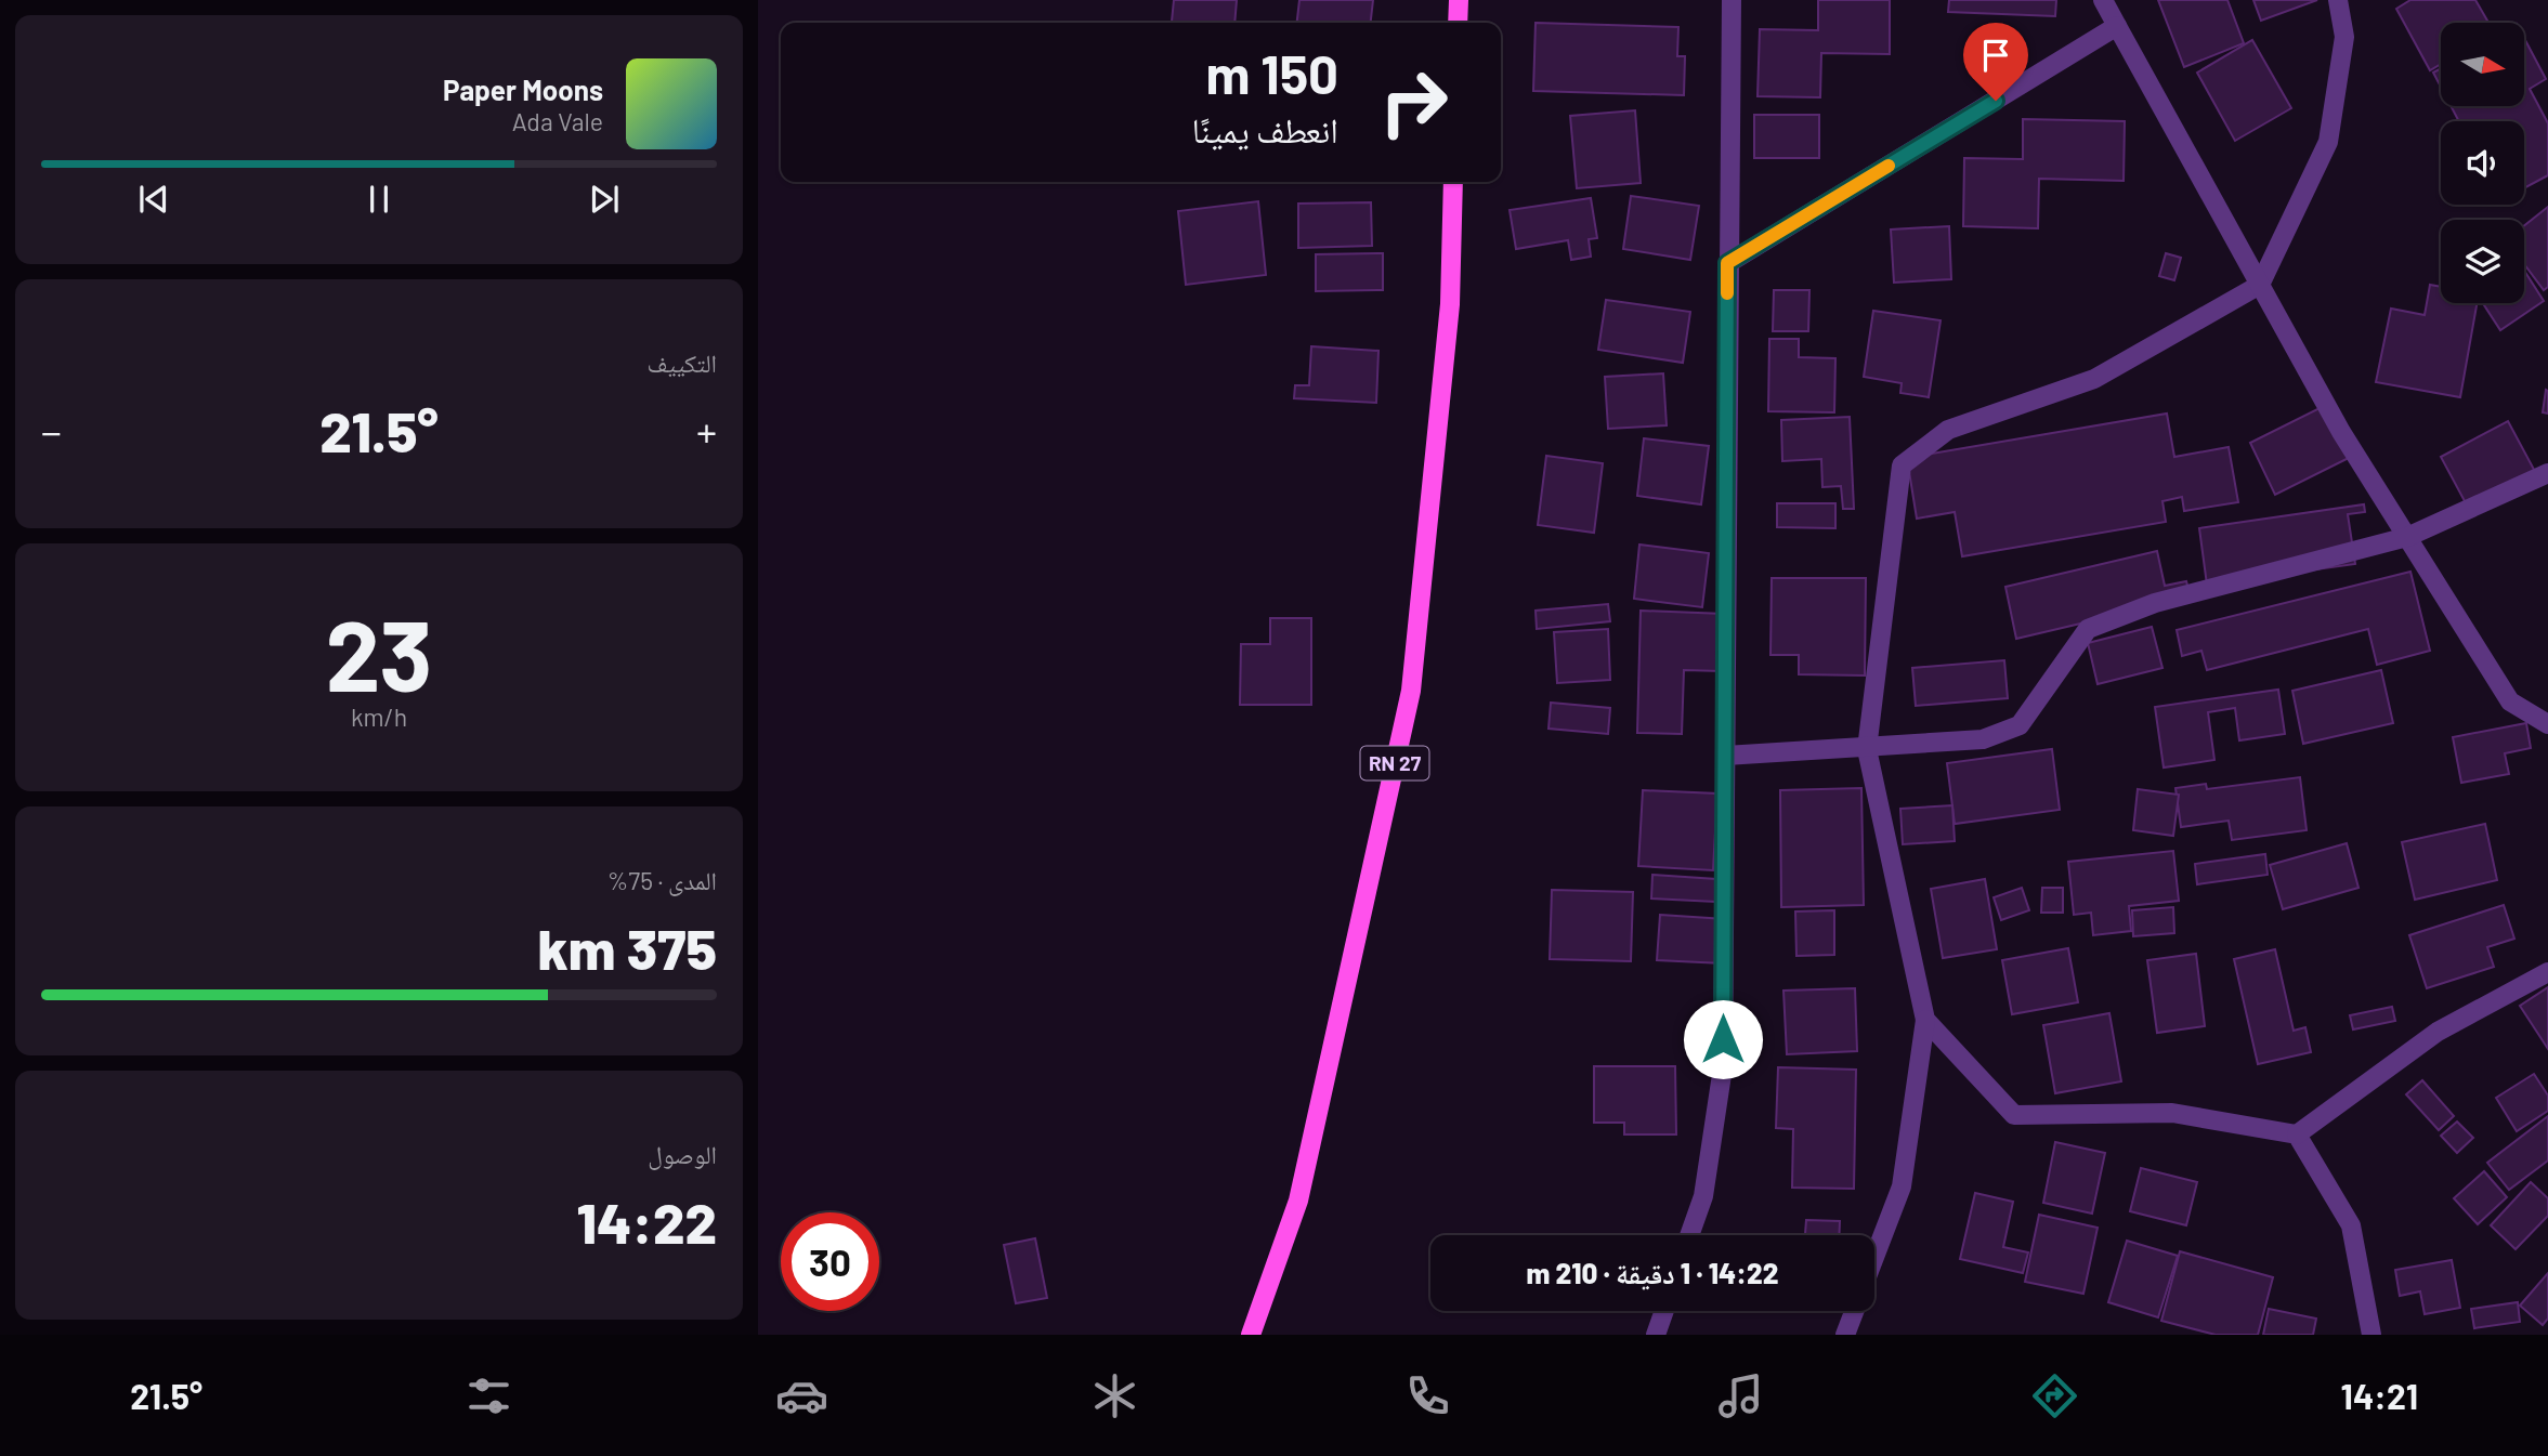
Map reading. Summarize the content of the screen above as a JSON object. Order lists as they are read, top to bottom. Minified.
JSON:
{"streets":{"main road":["RN 27"]},"north":"right","page":{"turn":["150 m","انعطف يمينًا"],"song":["Paper Moons","Ada Vale"],"tile":["التكييف",["23","km/h"],["المدى · 75%","375 km"],["الوصول","14:22"]],"heat":["−","21.5°","+"],"limit":"30","trip":"14:22 · 1 دقيقة · 210 m","tabs":["14:21","21.5°"]}}
